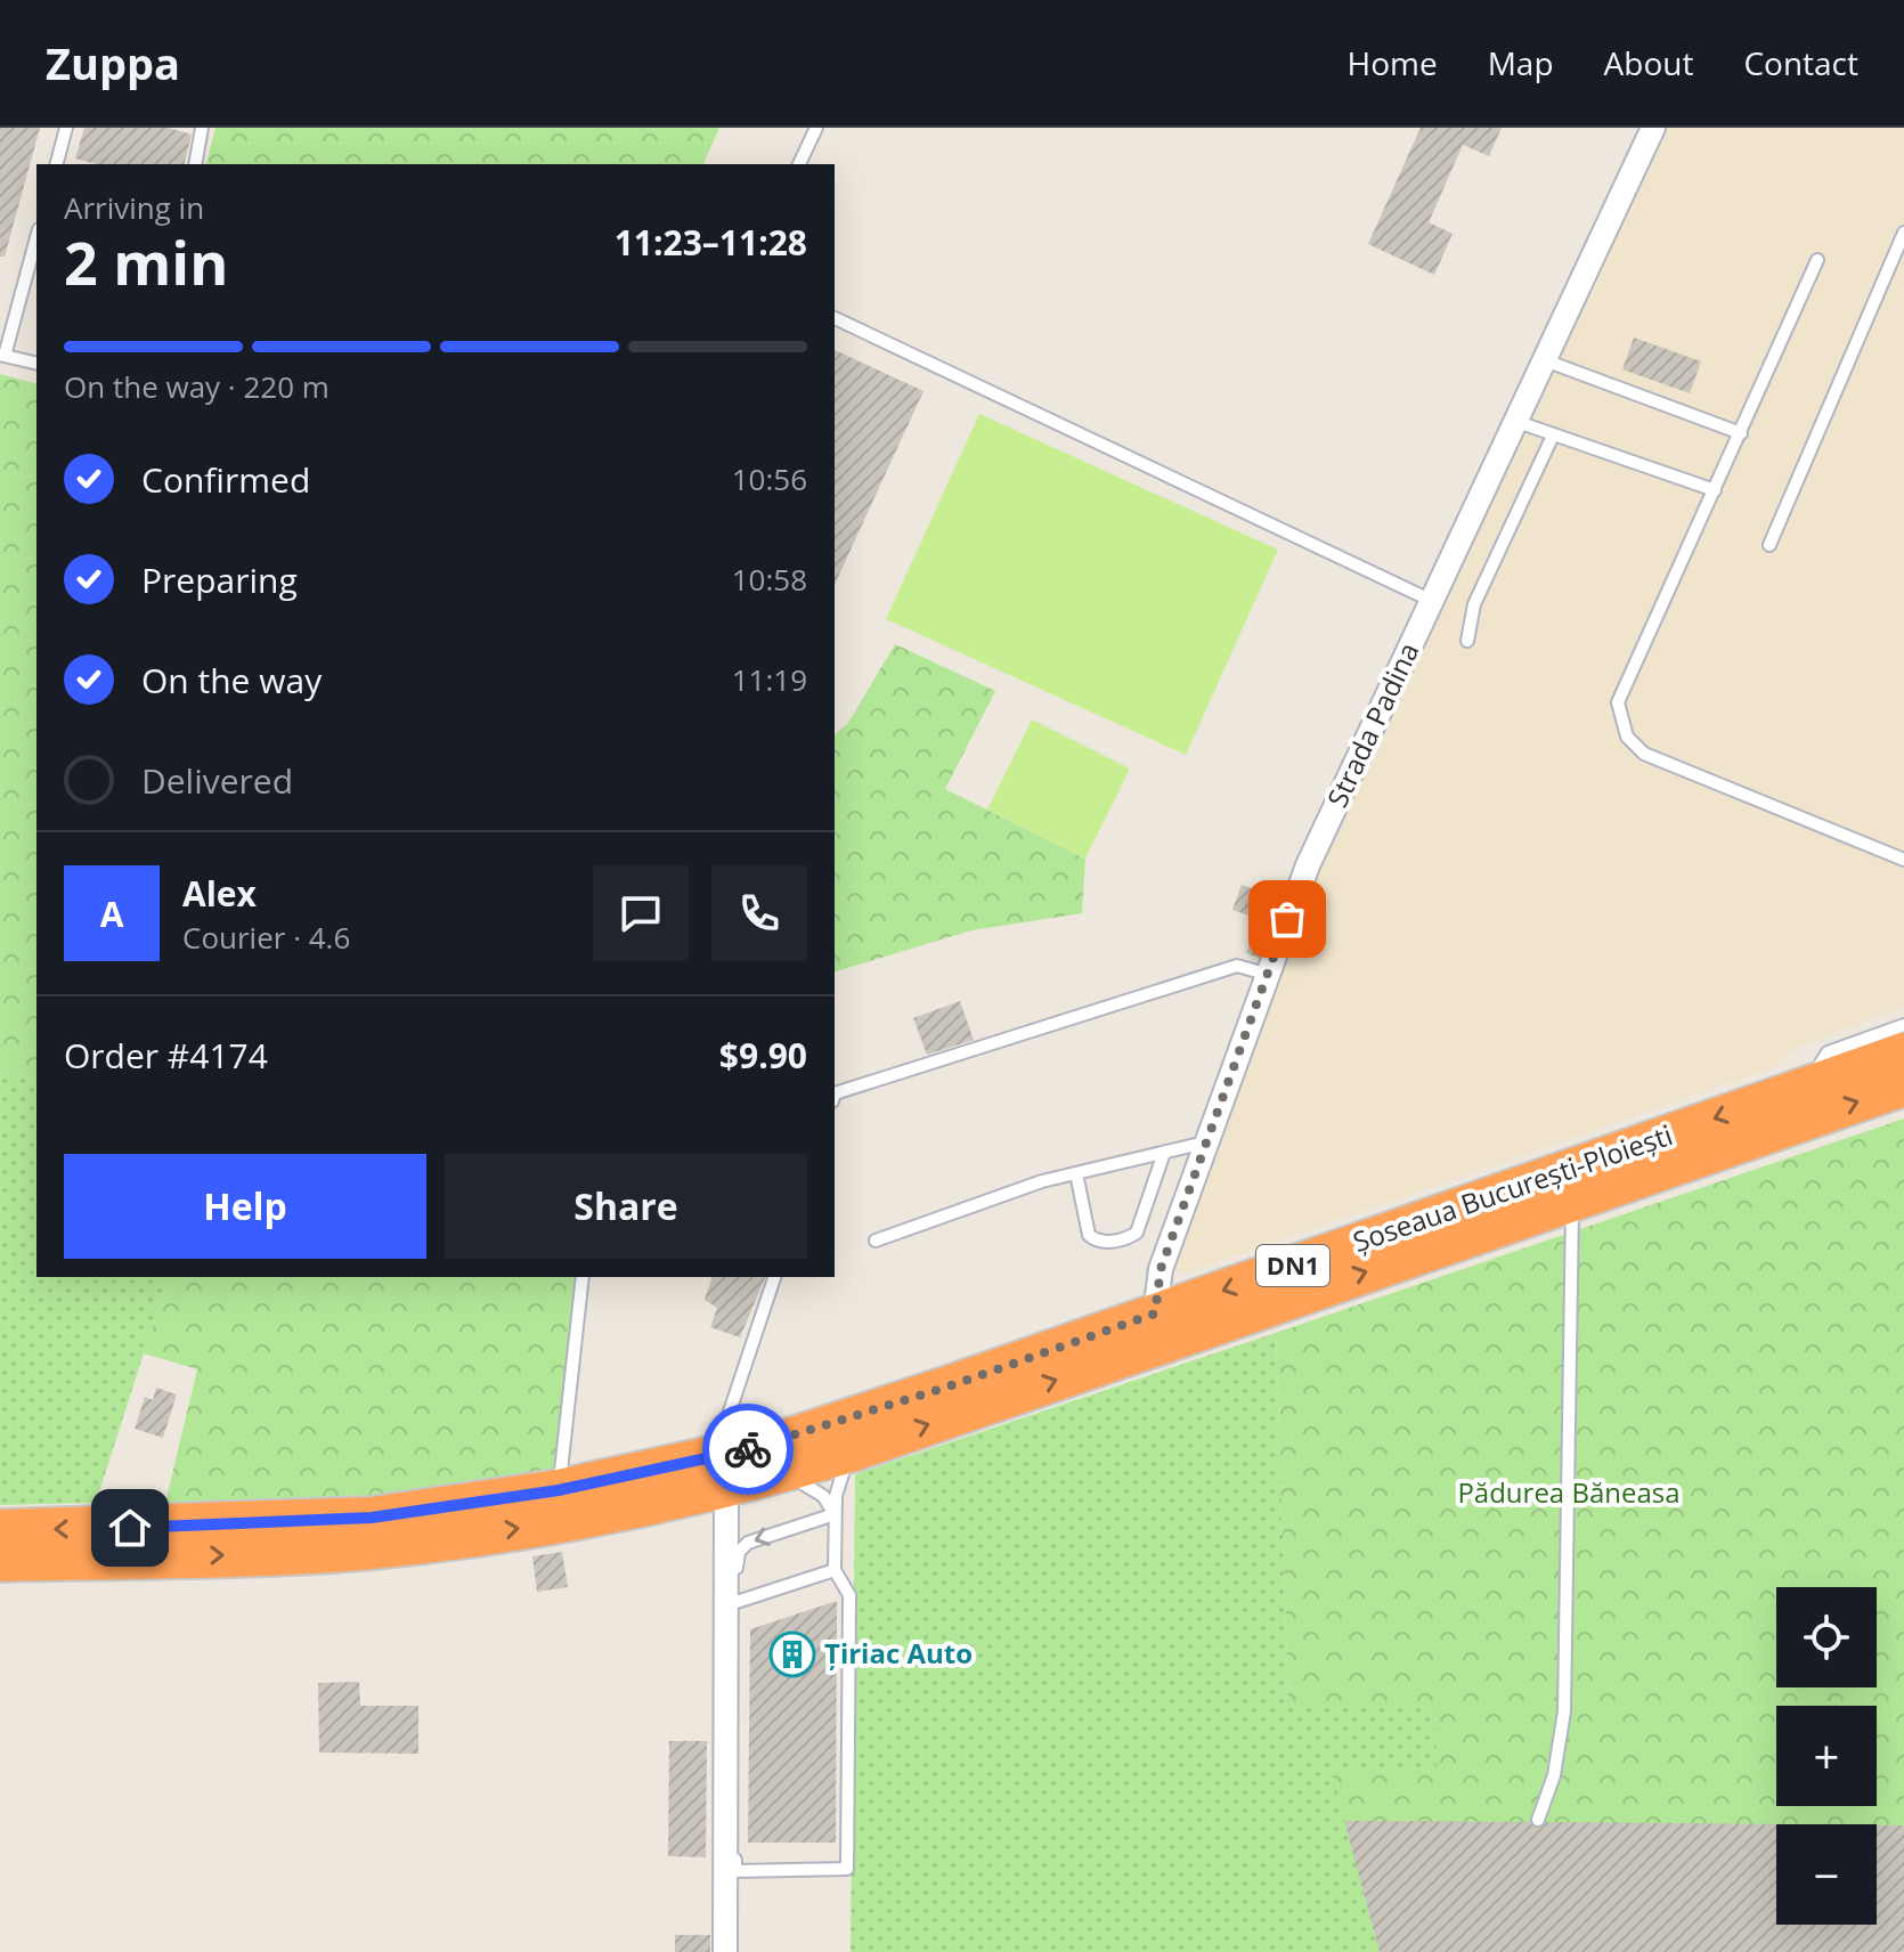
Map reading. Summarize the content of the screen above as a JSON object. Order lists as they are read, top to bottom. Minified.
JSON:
{"streets":{"highway":["Șoseaua București-Ploiești","DN1"],"street":["Strada Padina"]},"crossings":[["Strada Padina","Șoseaua București-Ploiești"]],"parks":["Pădurea Băneasa"],"places":{"building":["Țiriac Auto"]},"page":{"header":"Zuppa","nav":["Home","Map","About","Contact"],"heading":["2 min","Arriving in","11:23–11:28"],"panel":["Alex","Courier · 4.6","Order #4174","$9.90"],"bar":"On the way · 220 m","list":[["Confirmed","10:56"],["Preparing","10:58"],["On the way","11:19"],"Delivered"],"round":"A","buttons":["Help","Share"],"map_buttons":["+","−"]}}
